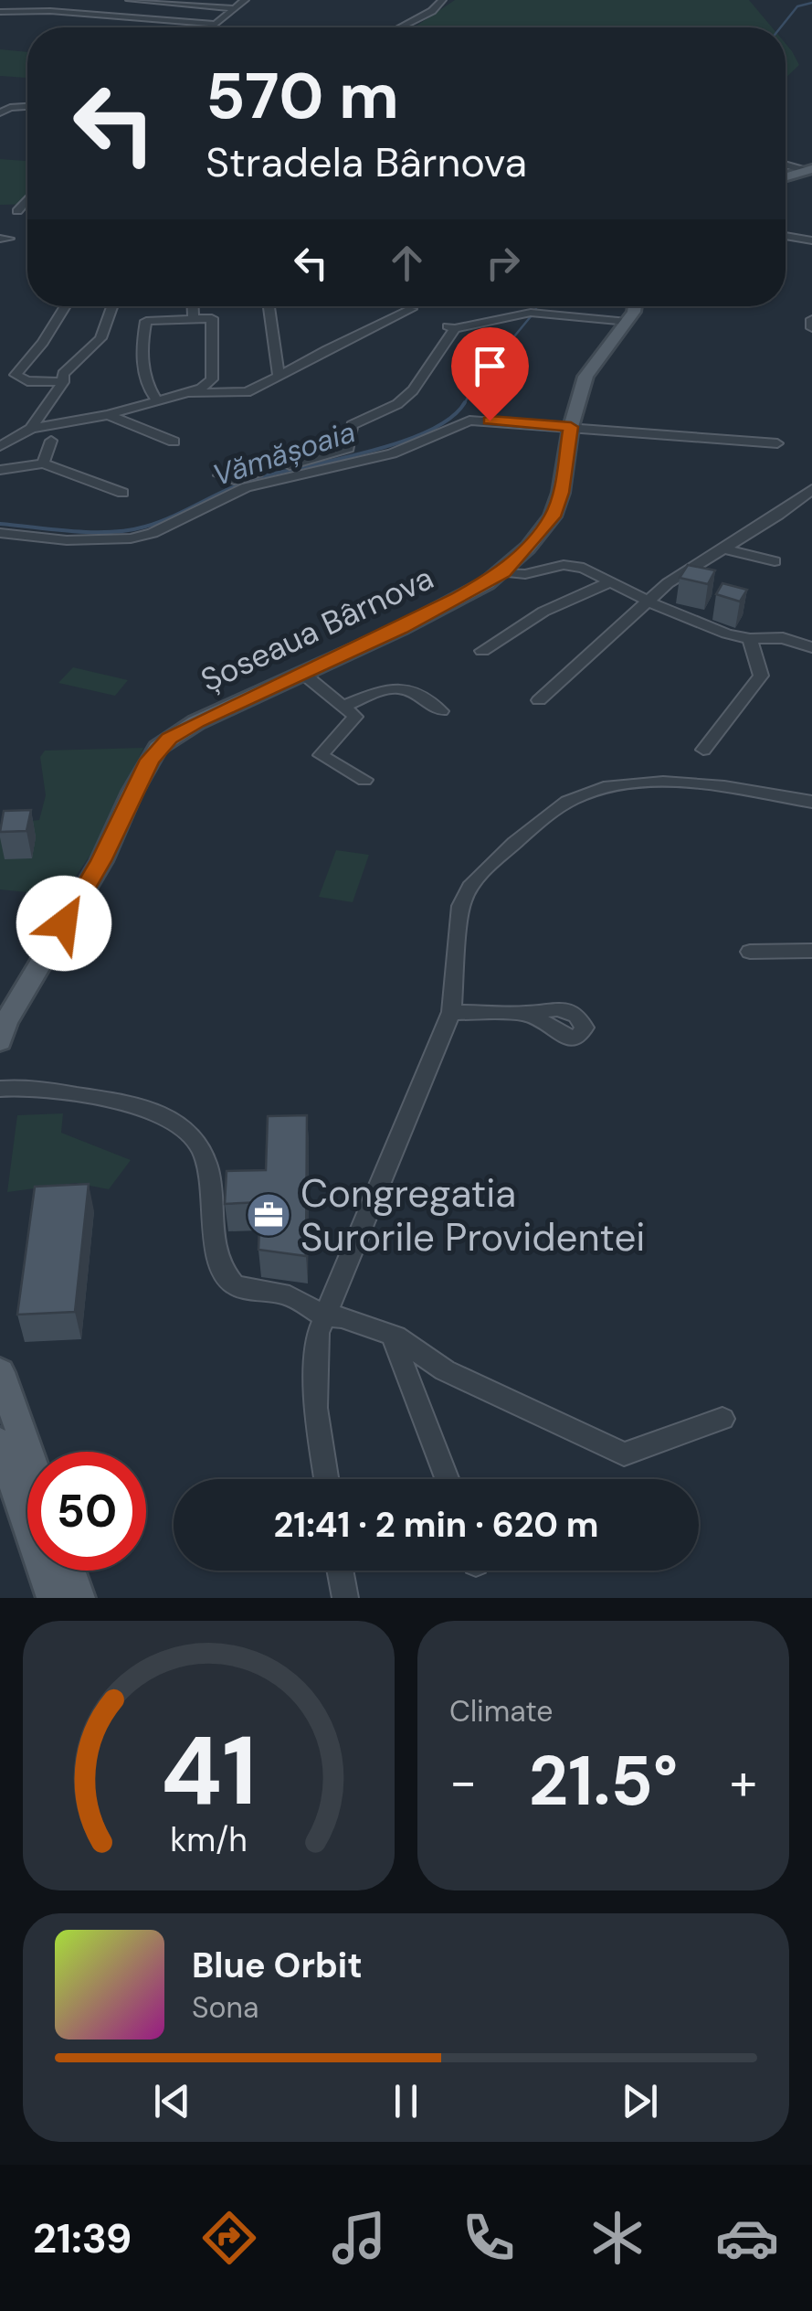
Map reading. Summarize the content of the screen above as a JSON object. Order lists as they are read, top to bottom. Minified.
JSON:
{"streets":{"main road":["Șoseaua Bârnova"]},"water":["Vămășoaia"],"places":{"office":["Congregatia Surorile Providentei"]},"page":{"turn":["570 m","Stradela Bârnova"],"limit":"50","trip":"21:41 · 2 min · 620 m","tile":"Climate","heat":["−","21.5°","+"],"song":["Blue Orbit","Sona"],"tabs":"21:39","gauge":["41","km/h"]}}
